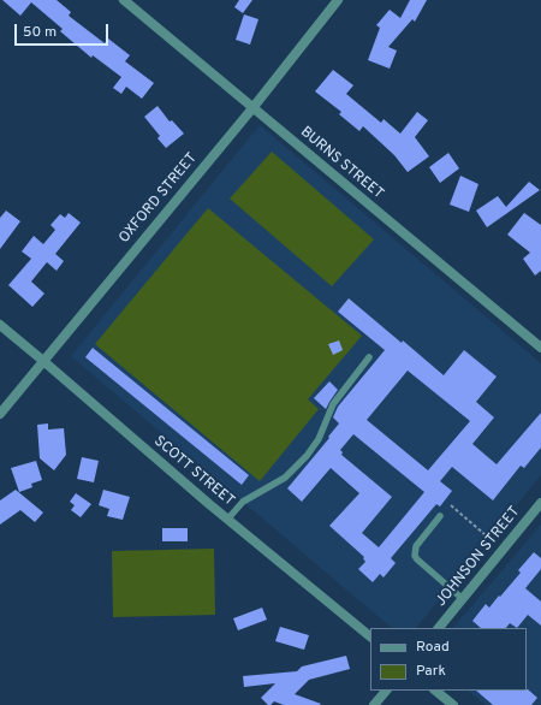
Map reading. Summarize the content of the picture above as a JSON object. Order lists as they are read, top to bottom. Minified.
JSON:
{"streets":{"street":["BURNS STREET","OXFORD STREET","SCOTT STREET","JOHNSON STREET"]},"crossings":[["BURNS STREET","OXFORD STREET"],["OXFORD STREET","SCOTT STREET"]],"legend":["Road","Park"],"scale_bar":"50 m"}
